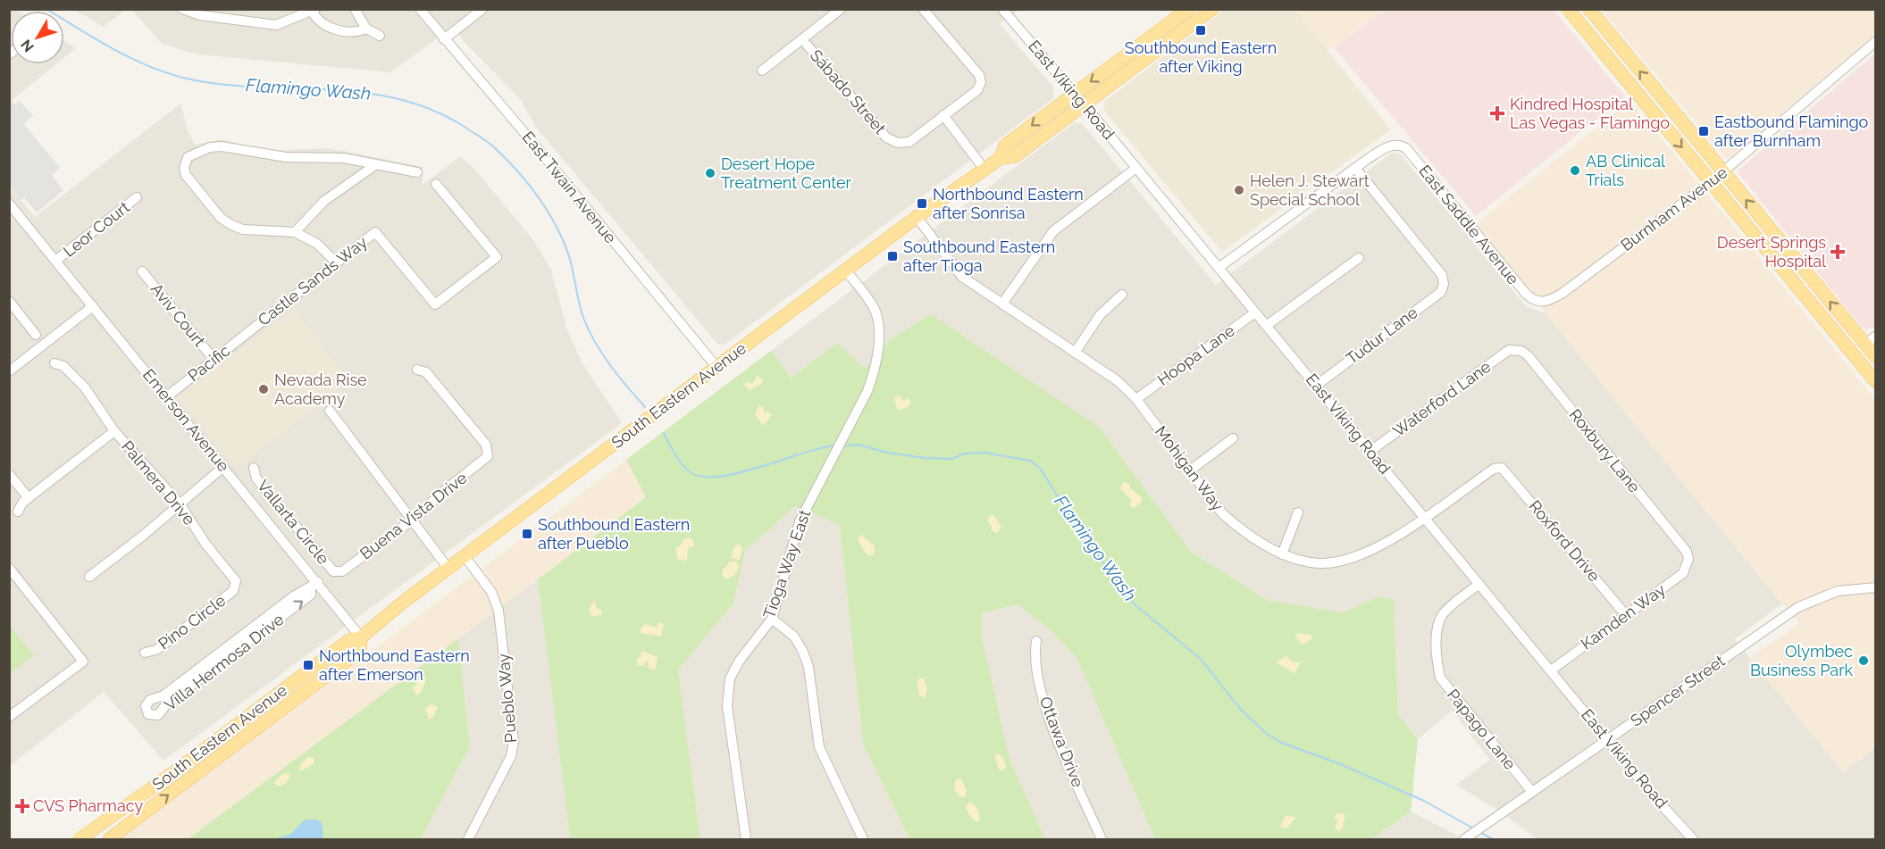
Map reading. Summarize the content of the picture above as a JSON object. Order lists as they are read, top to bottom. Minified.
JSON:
{"streets":{"main road":["South Eastern Avenue"],"street":["East Viking Road","Sábado Street","East Twain Avenue","Burnham Avenue","East Saddle Avenue","Leor Court","Castle Sands Way","Aviv Court","Tudur Lane","Hoopa Lane","Pacific","Waterford Lane","Emerson Avenue","Roxbury Lane","Mohigan Way","Palmera Drive","Buena Vista Drive","Vallarta Circle","Roxford Drive","Tioga Way East","Kamden Way","Pino Circle","Villa Hermosa Drive","Spencer Street","Pueblo Way","Papago Lane","Ottawa Drive"]},"crossings":[["East Viking Road","Tudur Lane"],["East Viking Road","Hoopa Lane"],["East Viking Road","South Eastern Avenue"],["East Viking Road","Waterford Lane"],["East Viking Road","Mohigan Way"],["East Viking Road","Kamden Way"],["East Viking Road","Spencer Street"],["East Viking Road","Papago Lane"],["East Twain Avenue","South Eastern Avenue"],["Burnham Avenue","East Saddle Avenue"],["East Saddle Avenue","Tudur Lane"],["Leor Court","Emerson Avenue"],["Castle Sands Way","Pacific"],["Aviv Court","Pacific"],["Hoopa Lane","Mohigan Way"],["Pacific","Emerson Avenue"],["South Eastern Avenue","Emerson Avenue"],["South Eastern Avenue","Mohigan Way"],["South Eastern Avenue","Tioga Way East"],["South Eastern Avenue","Pueblo Way"],["Waterford Lane","Roxbury Lane"],["Emerson Avenue","Villa Hermosa Drive"],["Roxbury Lane","Kamden Way"],["Mohigan Way","Roxford Drive"],["Palmera Drive","Pino Circle"],["Buena Vista Drive","Vallarta Circle"],["Roxford Drive","Kamden Way"],["Spencer Street","Papago Lane"]],"water":["Flamingo Wash"],"places":{"transit":["Southbound Eastern after Viking","Eastbound Flamingo after Burnham","Northbound Eastern after Sonrisa","Southbound Eastern after Tioga","Southbound Eastern after Pueblo","Northbound Eastern after Emerson"],"health":["Kindred Hospital Las Vegas - Flamingo","Desert Springs Hospital","CVS Pharmacy"],"other":["AB Clinical Trials","Desert Hope Treatment Center","Helen J. Stewart Special School","Nevada Rise Academy","Olymbec Business Park"]},"north":"bottom left"}
